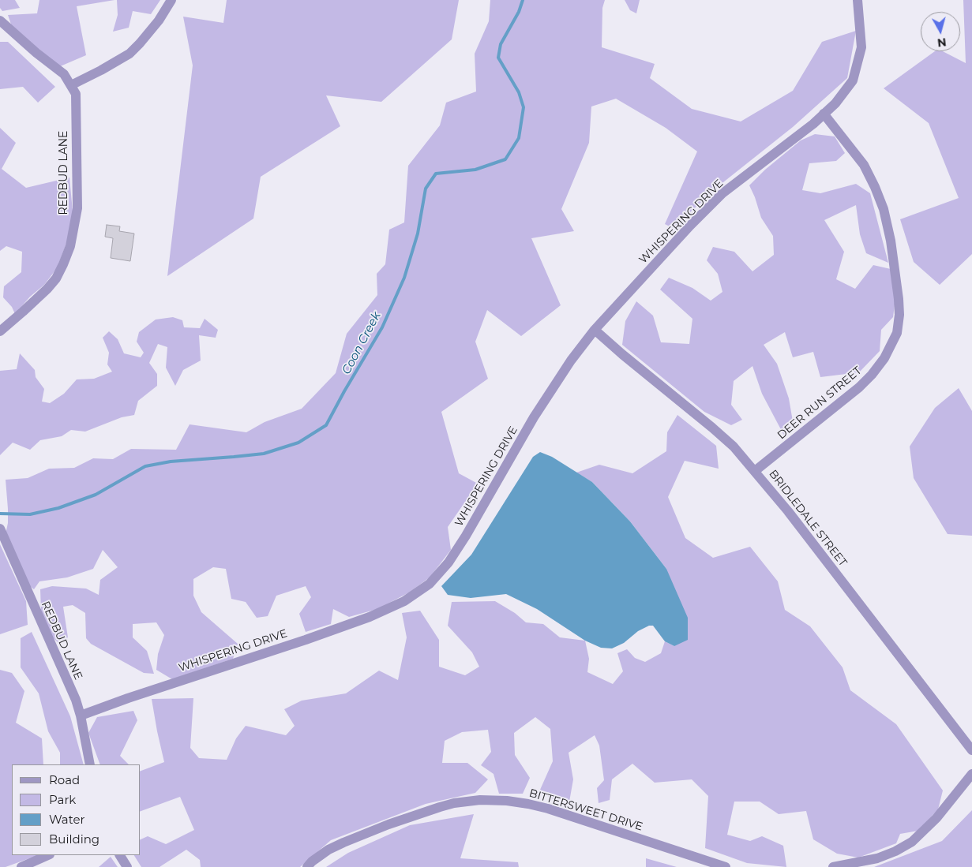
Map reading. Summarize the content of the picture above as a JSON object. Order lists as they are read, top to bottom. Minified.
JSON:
{"streets":{"street":["REDBUD LANE","WHISPERING DRIVE","DEER RUN STREET","BRIDLEDALE STREET","BITTERSWEET DRIVE"]},"crossings":[["REDBUD LANE","WHISPERING DRIVE"],["WHISPERING DRIVE","DEER RUN STREET"],["WHISPERING DRIVE","BRIDLEDALE STREET"],["DEER RUN STREET","BRIDLEDALE STREET"]],"water":["Coon Creek"],"legend":["Road","Park","Water","Building"],"north":"bottom"}
